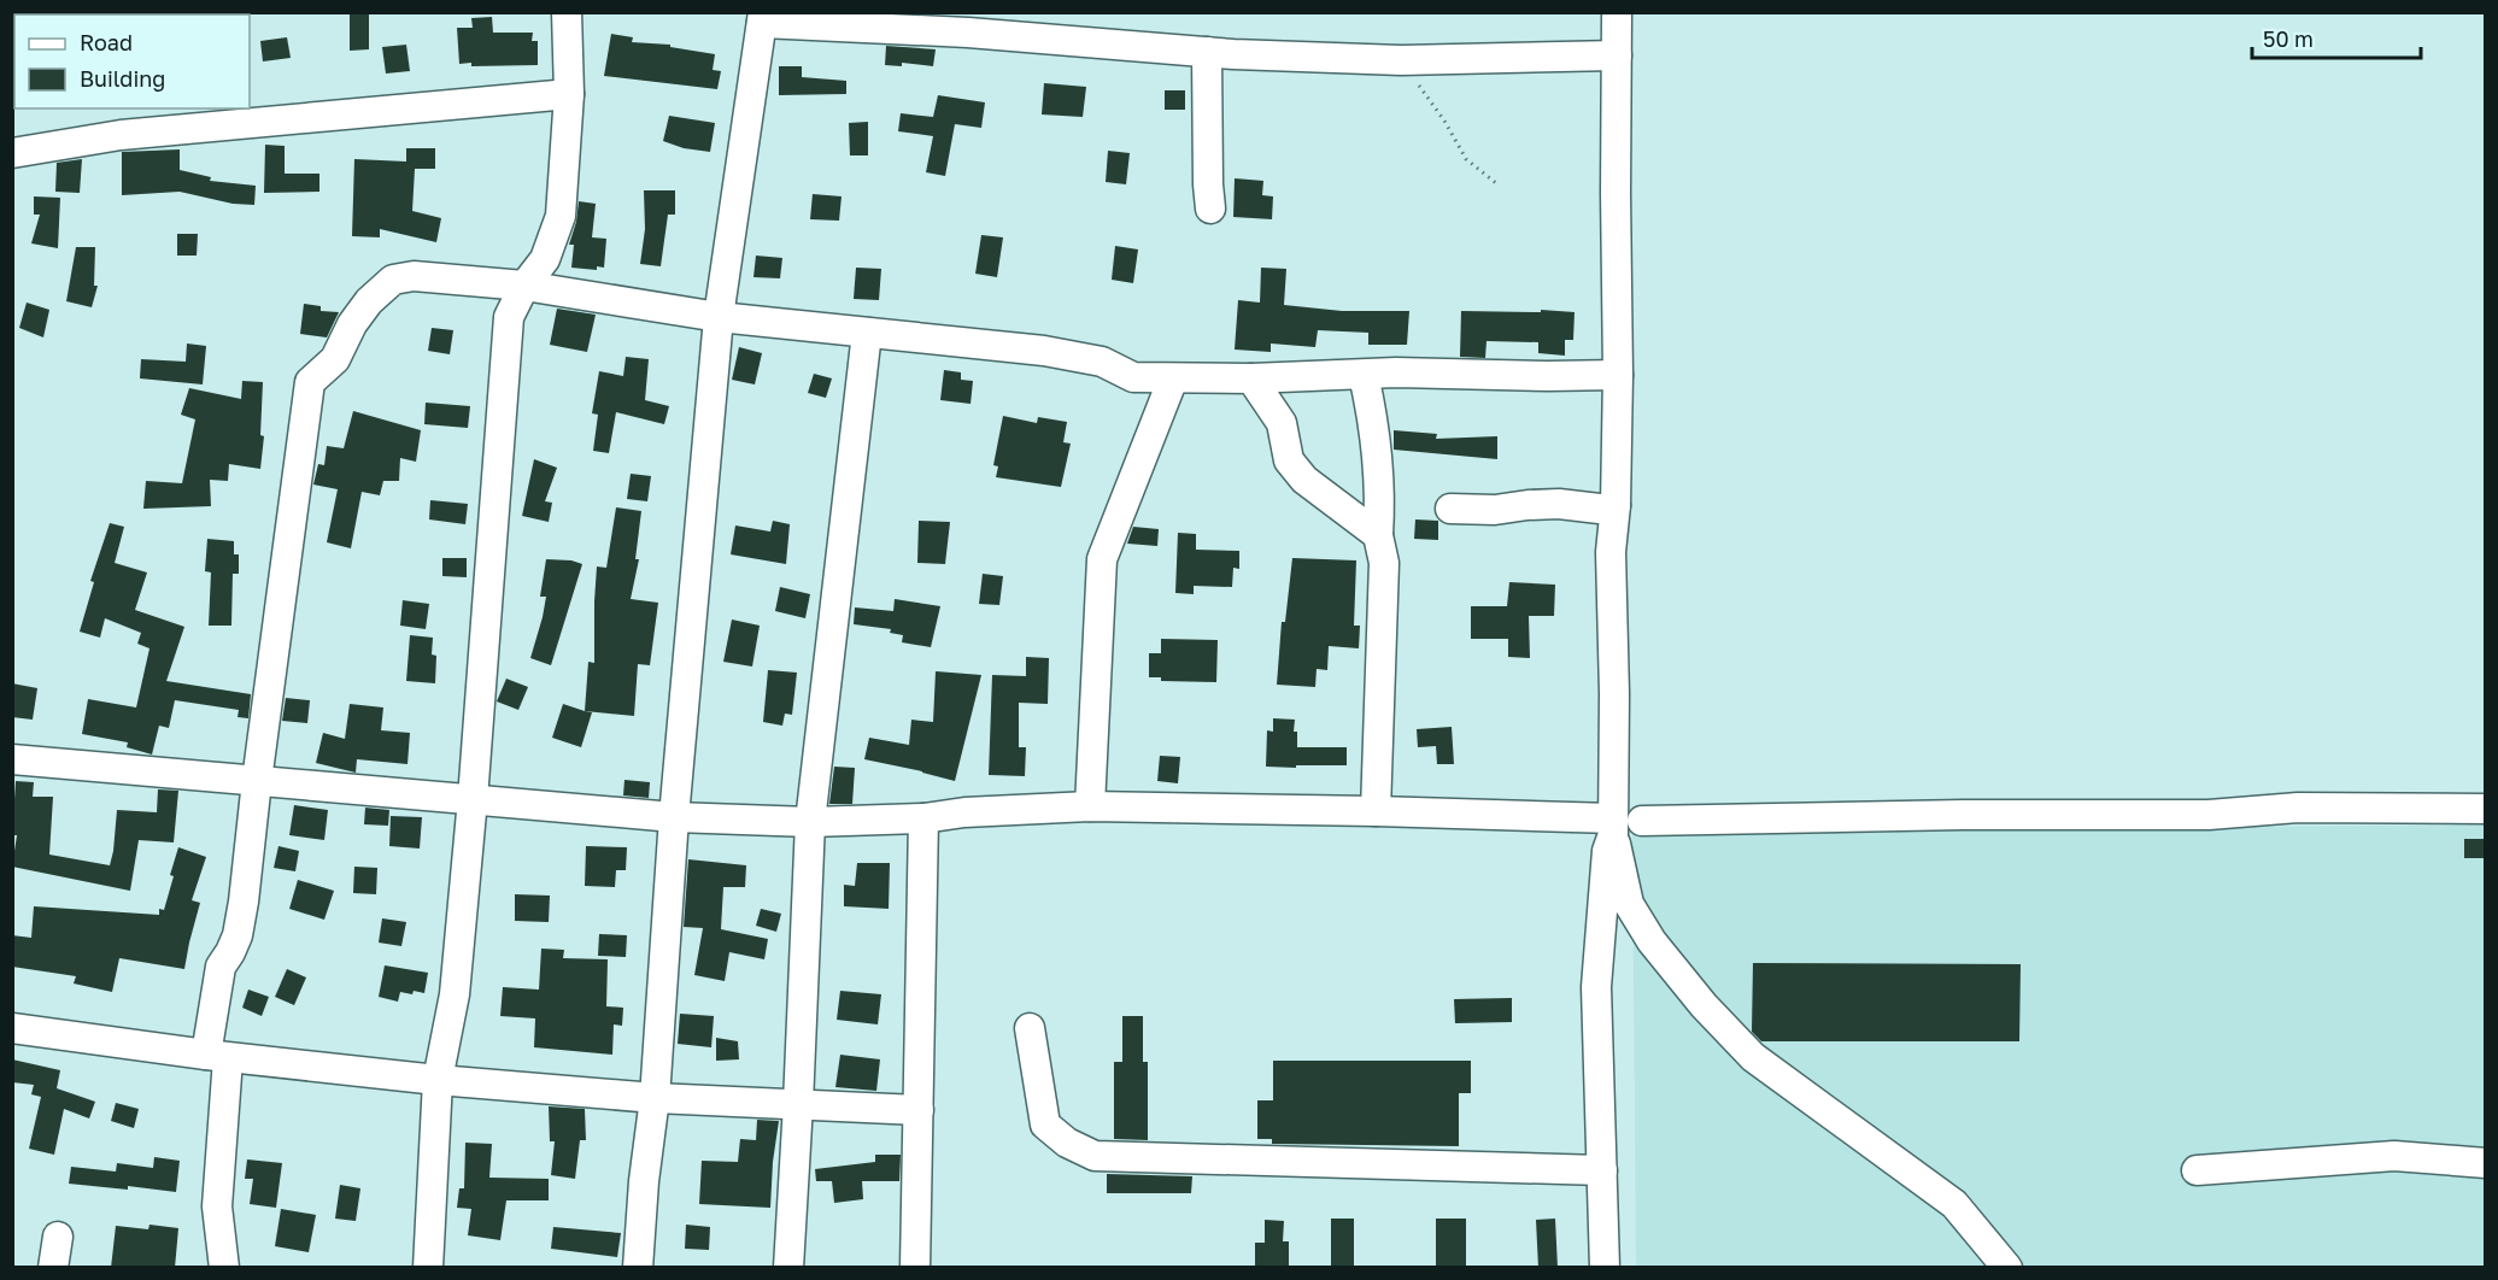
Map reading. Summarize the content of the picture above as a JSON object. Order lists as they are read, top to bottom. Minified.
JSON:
{"legend":["Road","Building"],"scale_bar":"50 m"}
